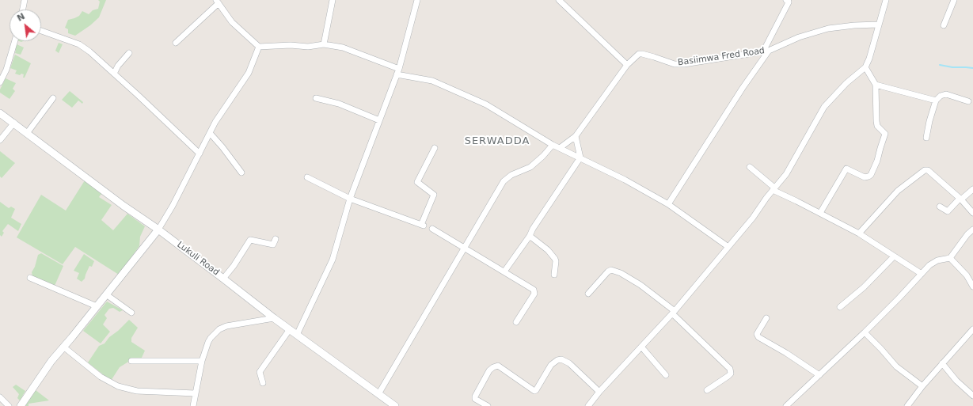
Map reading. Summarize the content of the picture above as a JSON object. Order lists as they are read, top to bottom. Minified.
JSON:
{"streets":{"street":["Basiimwa Fred Road","Lukuli Road"]},"districts":["SERWADDA"],"north":"top left"}
